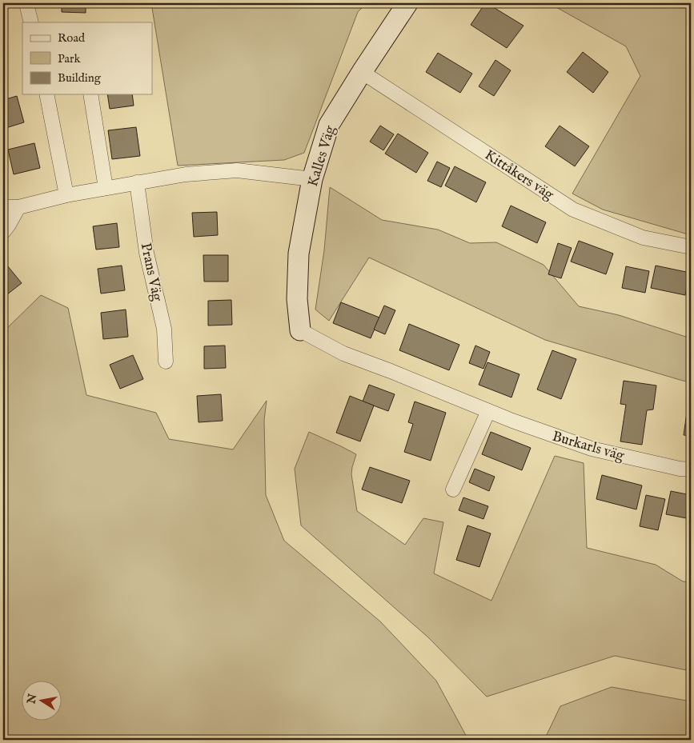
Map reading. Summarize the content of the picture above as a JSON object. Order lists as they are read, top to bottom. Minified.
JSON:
{"streets":{"street":["Kalles Väg","Kittåkers väg","Prans Väg","Burkarls väg"]},"crossings":[["Kalles Väg","Kittåkers väg"],["Kalles Väg","Burkarls väg"]],"legend":["Road","Park","Building"],"north":"left"}
